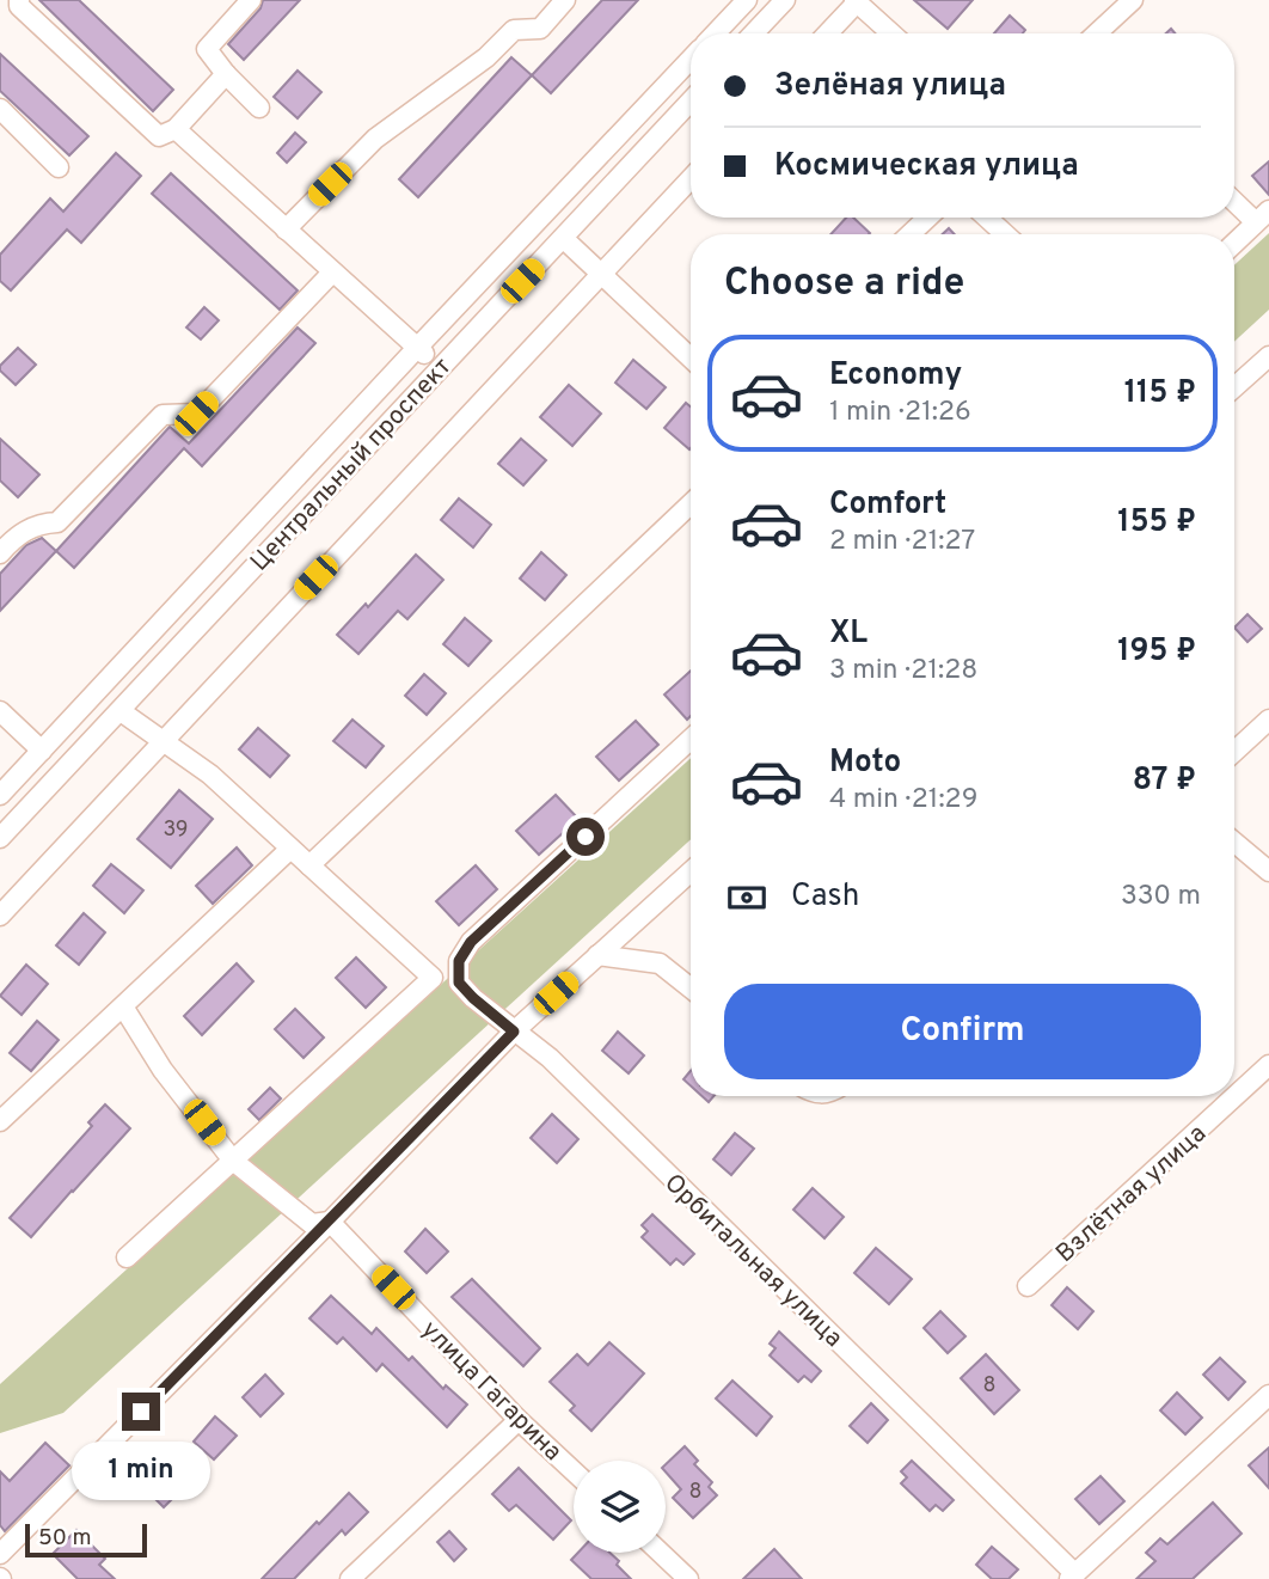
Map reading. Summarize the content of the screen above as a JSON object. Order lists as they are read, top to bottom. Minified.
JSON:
{"streets":{"street":["Центральный проспект","Взлётная улица","Орбитальная улица","улица Гагарина"]},"house_numbers":["39","8","8"],"scale_bar":"50 m","page":{"banner":["Зелёная улица","Космическая улица"],"heading":"Choose a ride","list":[{"name":"Economy","note":"1 min · 21:26","value":"115 ₽"},{"name":"Comfort","note":"2 min · 21:27","value":"155 ₽"},{"name":"XL","note":"3 min · 21:28","value":"195 ₽"},{"name":"Moto","note":"4 min · 21:29","value":"87 ₽"}],"pay":["Cash","330 m"],"buttons":"Confirm","bubble":"1 min","scale":"50 m"}}
